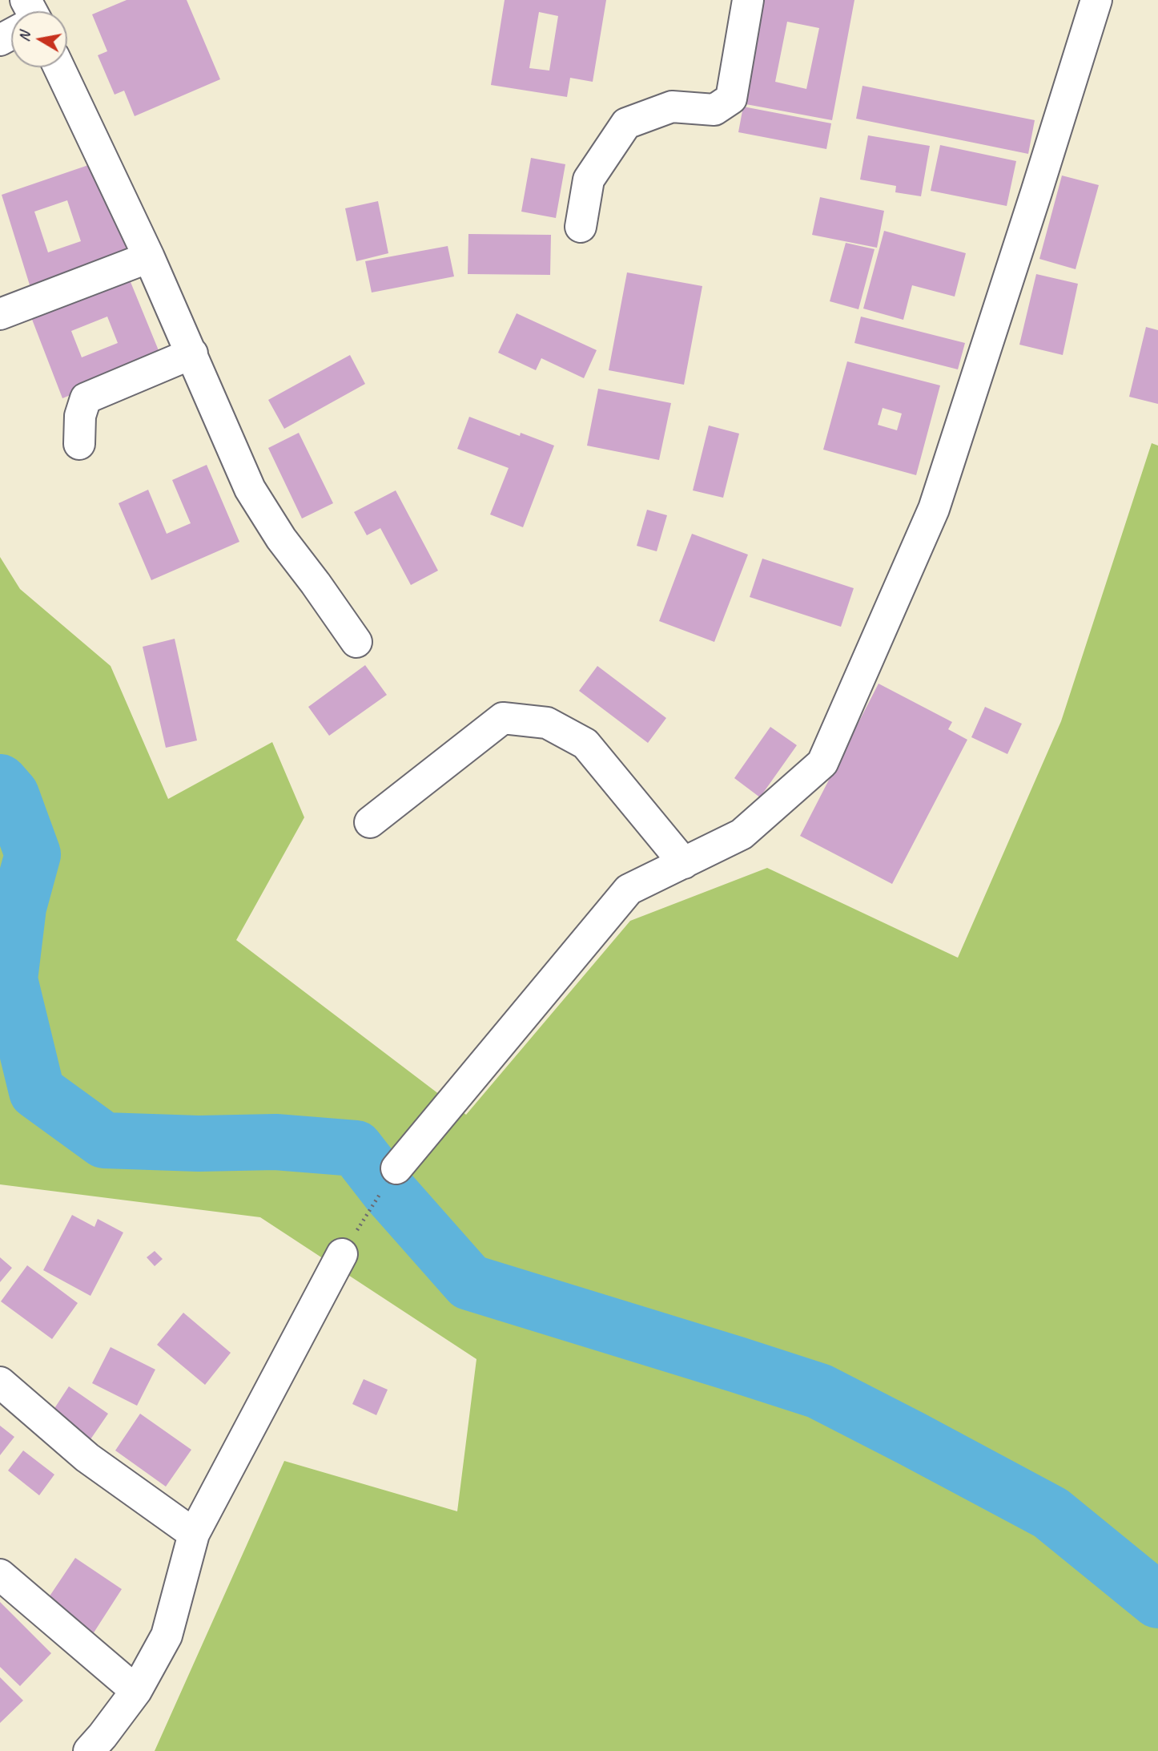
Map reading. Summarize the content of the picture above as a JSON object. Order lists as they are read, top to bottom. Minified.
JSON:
{"north":"left"}
